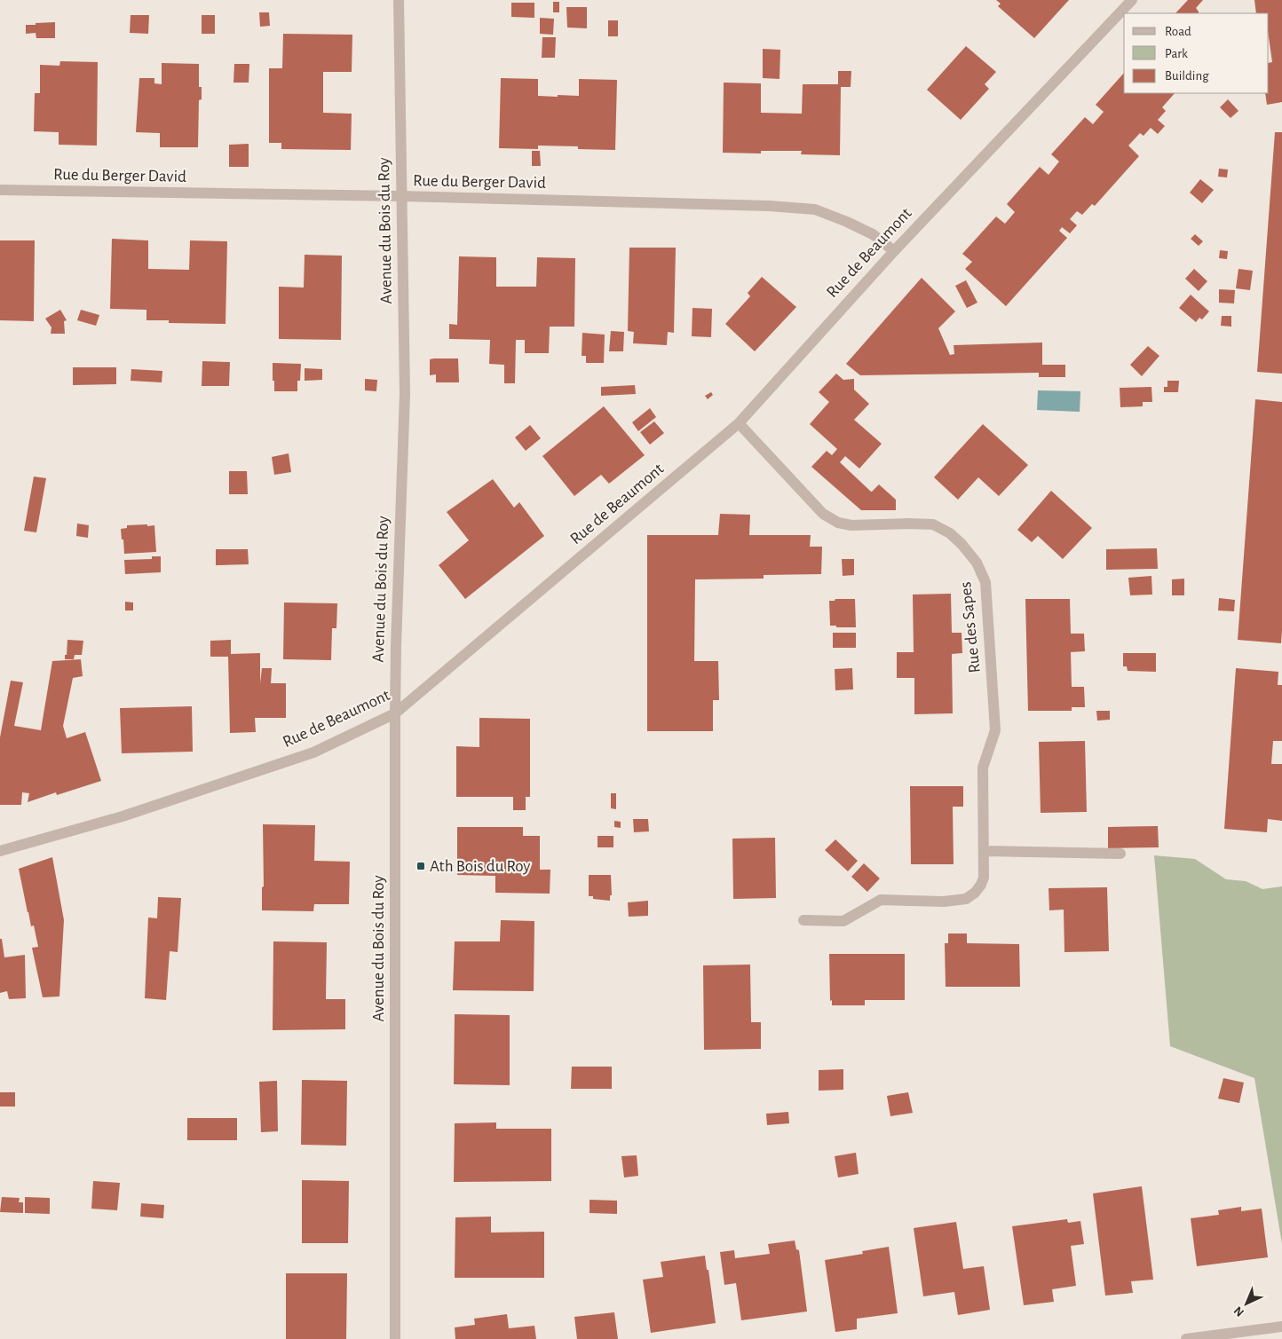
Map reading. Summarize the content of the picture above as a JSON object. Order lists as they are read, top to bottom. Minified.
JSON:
{"streets":{"street":["Rue du Berger David","Avenue du Bois du Roy","Rue de Beaumont","Rue des Sapes"]},"crossings":[["Rue du Berger David","Avenue du Bois du Roy"],["Rue du Berger David","Rue de Beaumont"],["Avenue du Bois du Roy","Rue de Beaumont"],["Rue de Beaumont","Rue des Sapes"]],"places":{"transit":["Ath Bois du Roy"]},"legend":["Road","Park","Building"],"north":"bottom left"}
